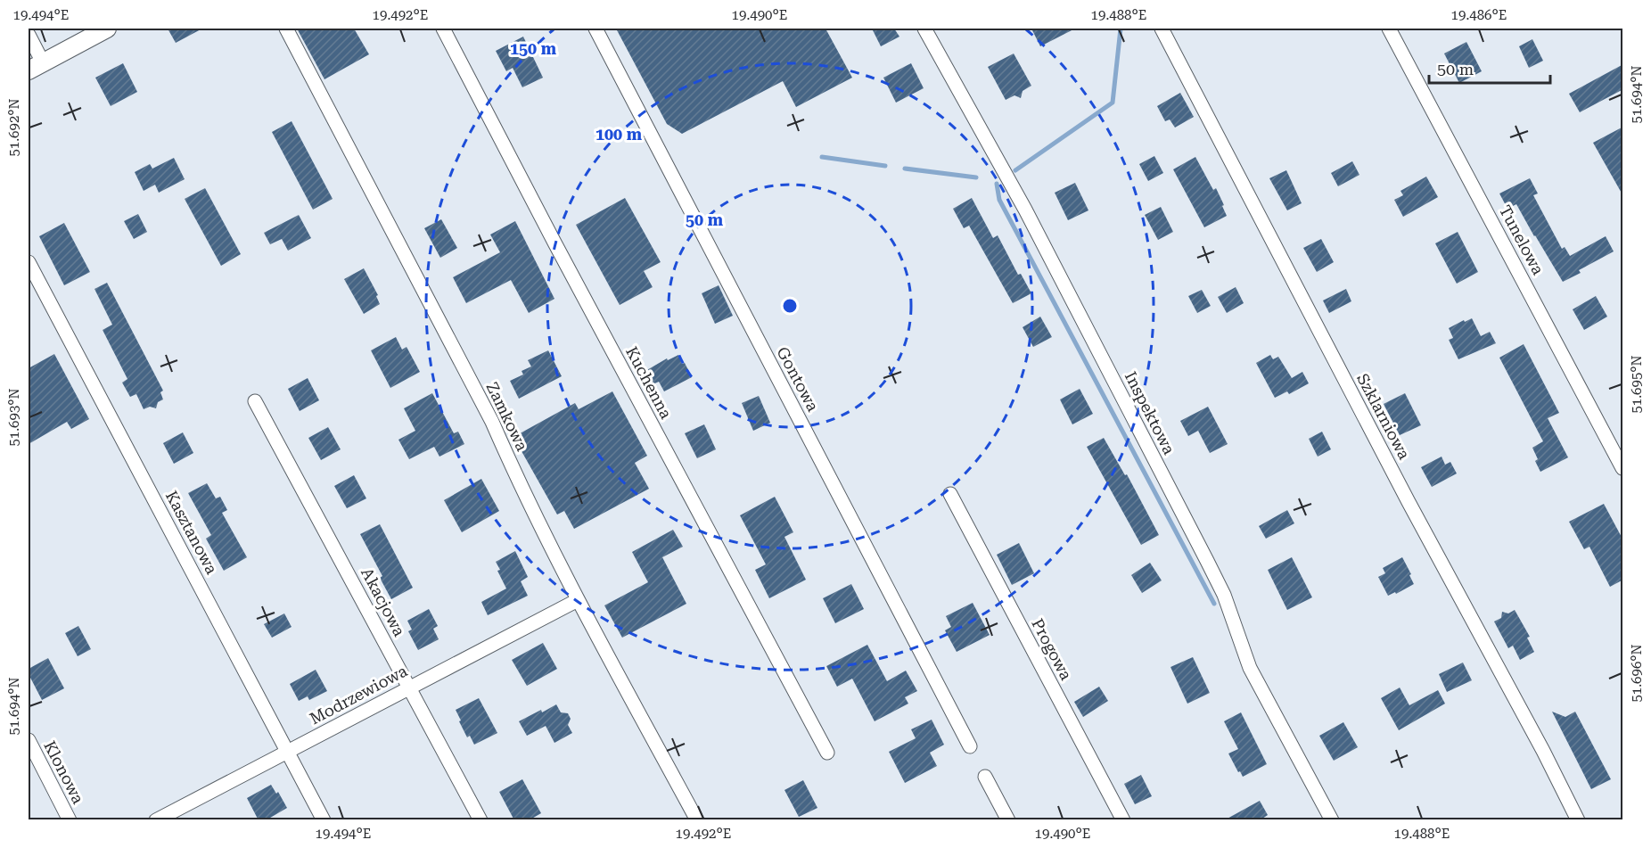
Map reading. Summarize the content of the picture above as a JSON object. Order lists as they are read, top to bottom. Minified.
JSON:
{"streets":{"street":["Tunelowa","Gontowa","Kuchenna","Inspektowa","Zamkowa","Szklarniowa","Kasztanowa","Akacjowa","Progowa","Modrzewiowa","Klonowa"]},"crossings":[["Zamkowa","Modrzewiowa"],["Kasztanowa","Modrzewiowa"],["Akacjowa","Modrzewiowa"]],"scale_bar":"50 m","coordinates":["19.494°E","19.492°E","19.490°E","19.488°E","19.486°E","51.694°N","51.692°N","51.695°N","51.693°N","51.696°N"],"rings":["150 m","100 m","50 m"]}
